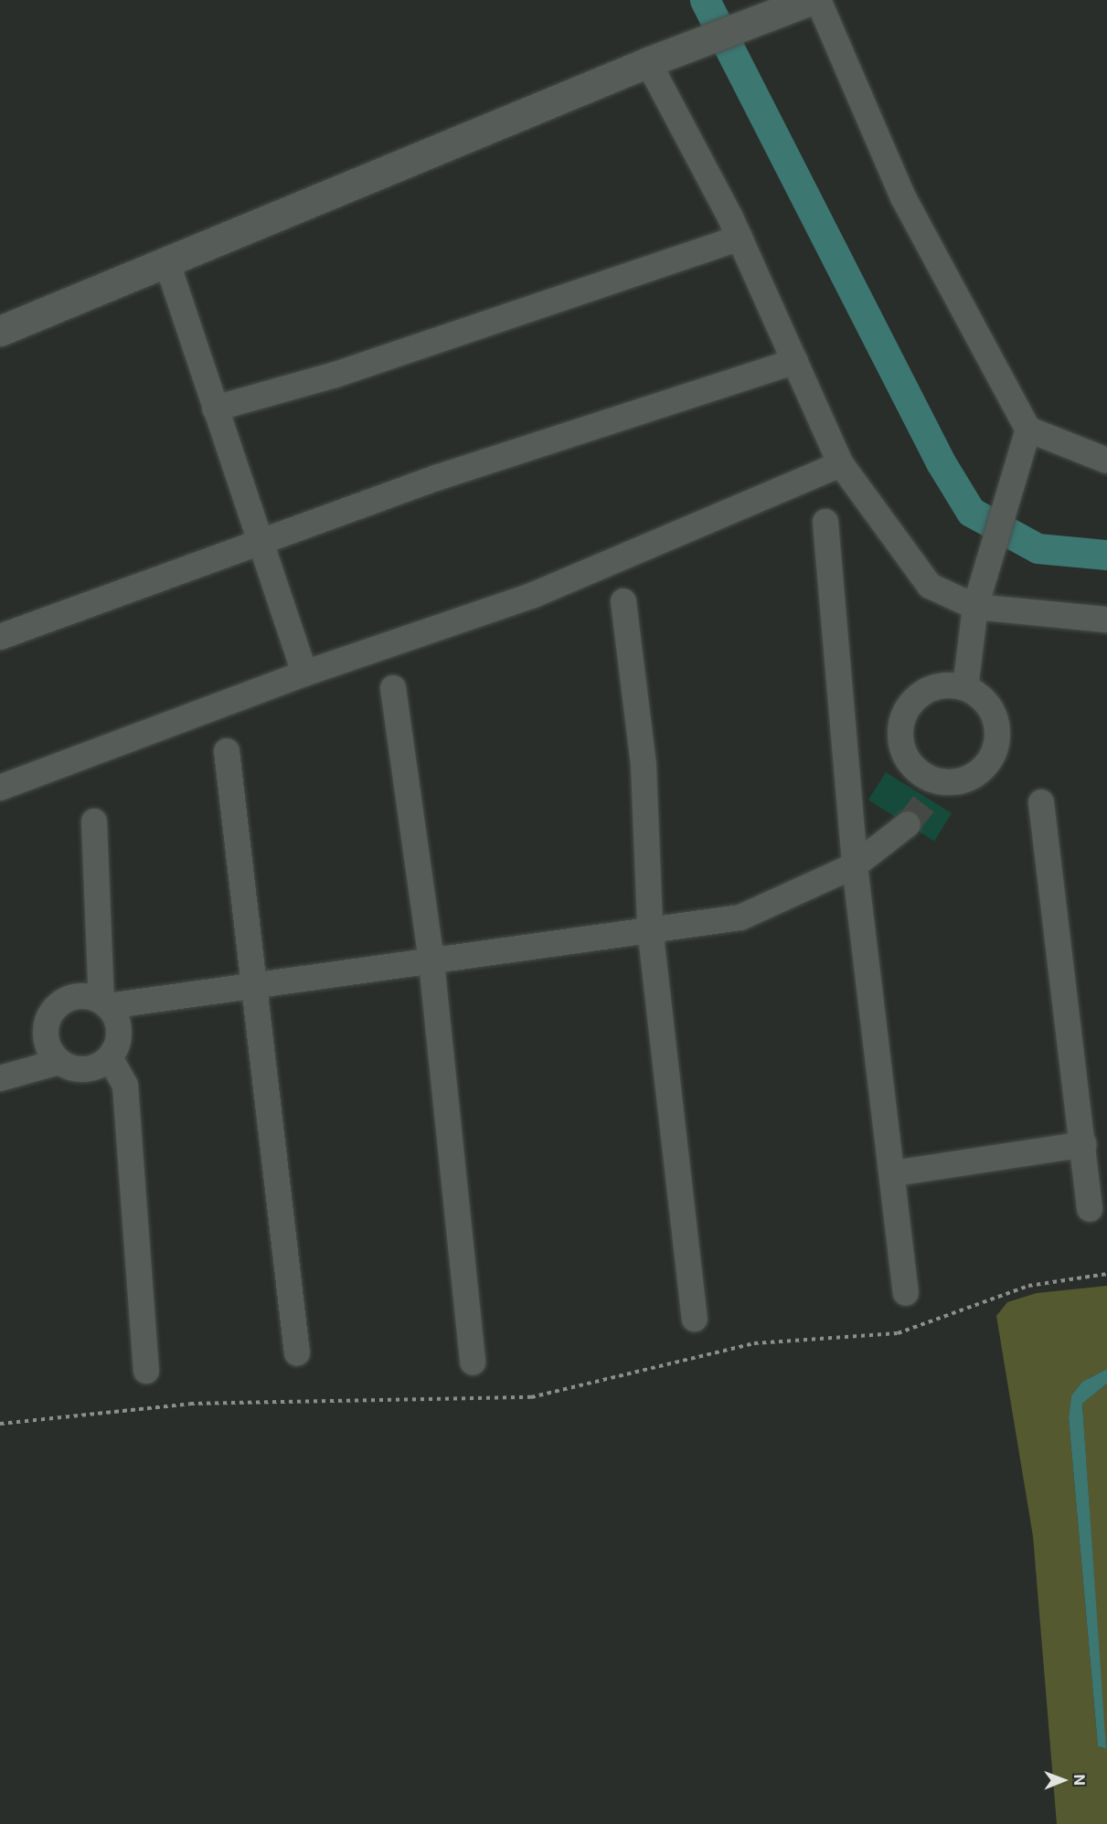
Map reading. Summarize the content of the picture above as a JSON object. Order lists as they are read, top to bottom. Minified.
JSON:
{"north":"right"}
